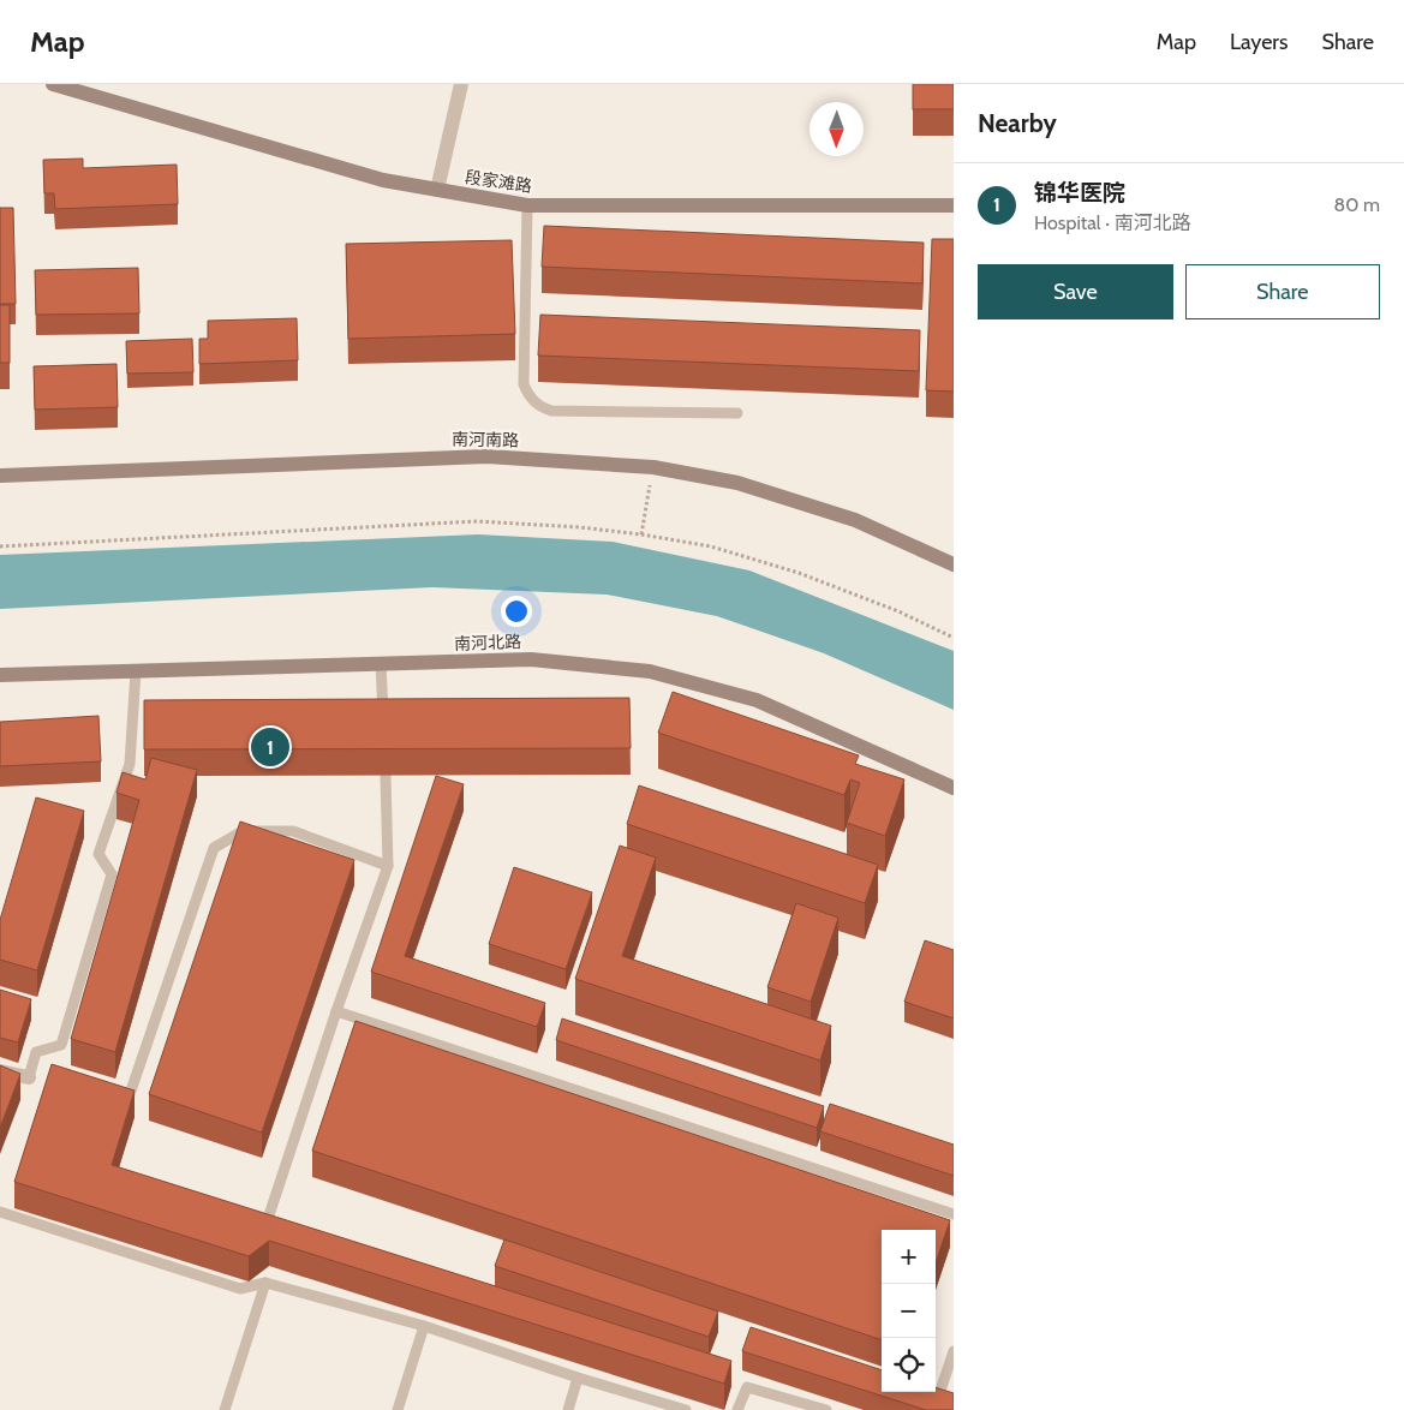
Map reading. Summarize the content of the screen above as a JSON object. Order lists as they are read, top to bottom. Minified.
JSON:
{"streets":{"street":["段家滩路","南河南路","南河北路"]},"north":"bottom","page":{"header":"Map","nav":["Map","Layers","Share"],"heading":"Nearby","list":[{"mark":"1","name":"锦华医院","note":"Hospital · 南河北路","value":"80 m"}],"buttons":["Save","Share"],"pins":"1","map_buttons":["+","−"]}}
